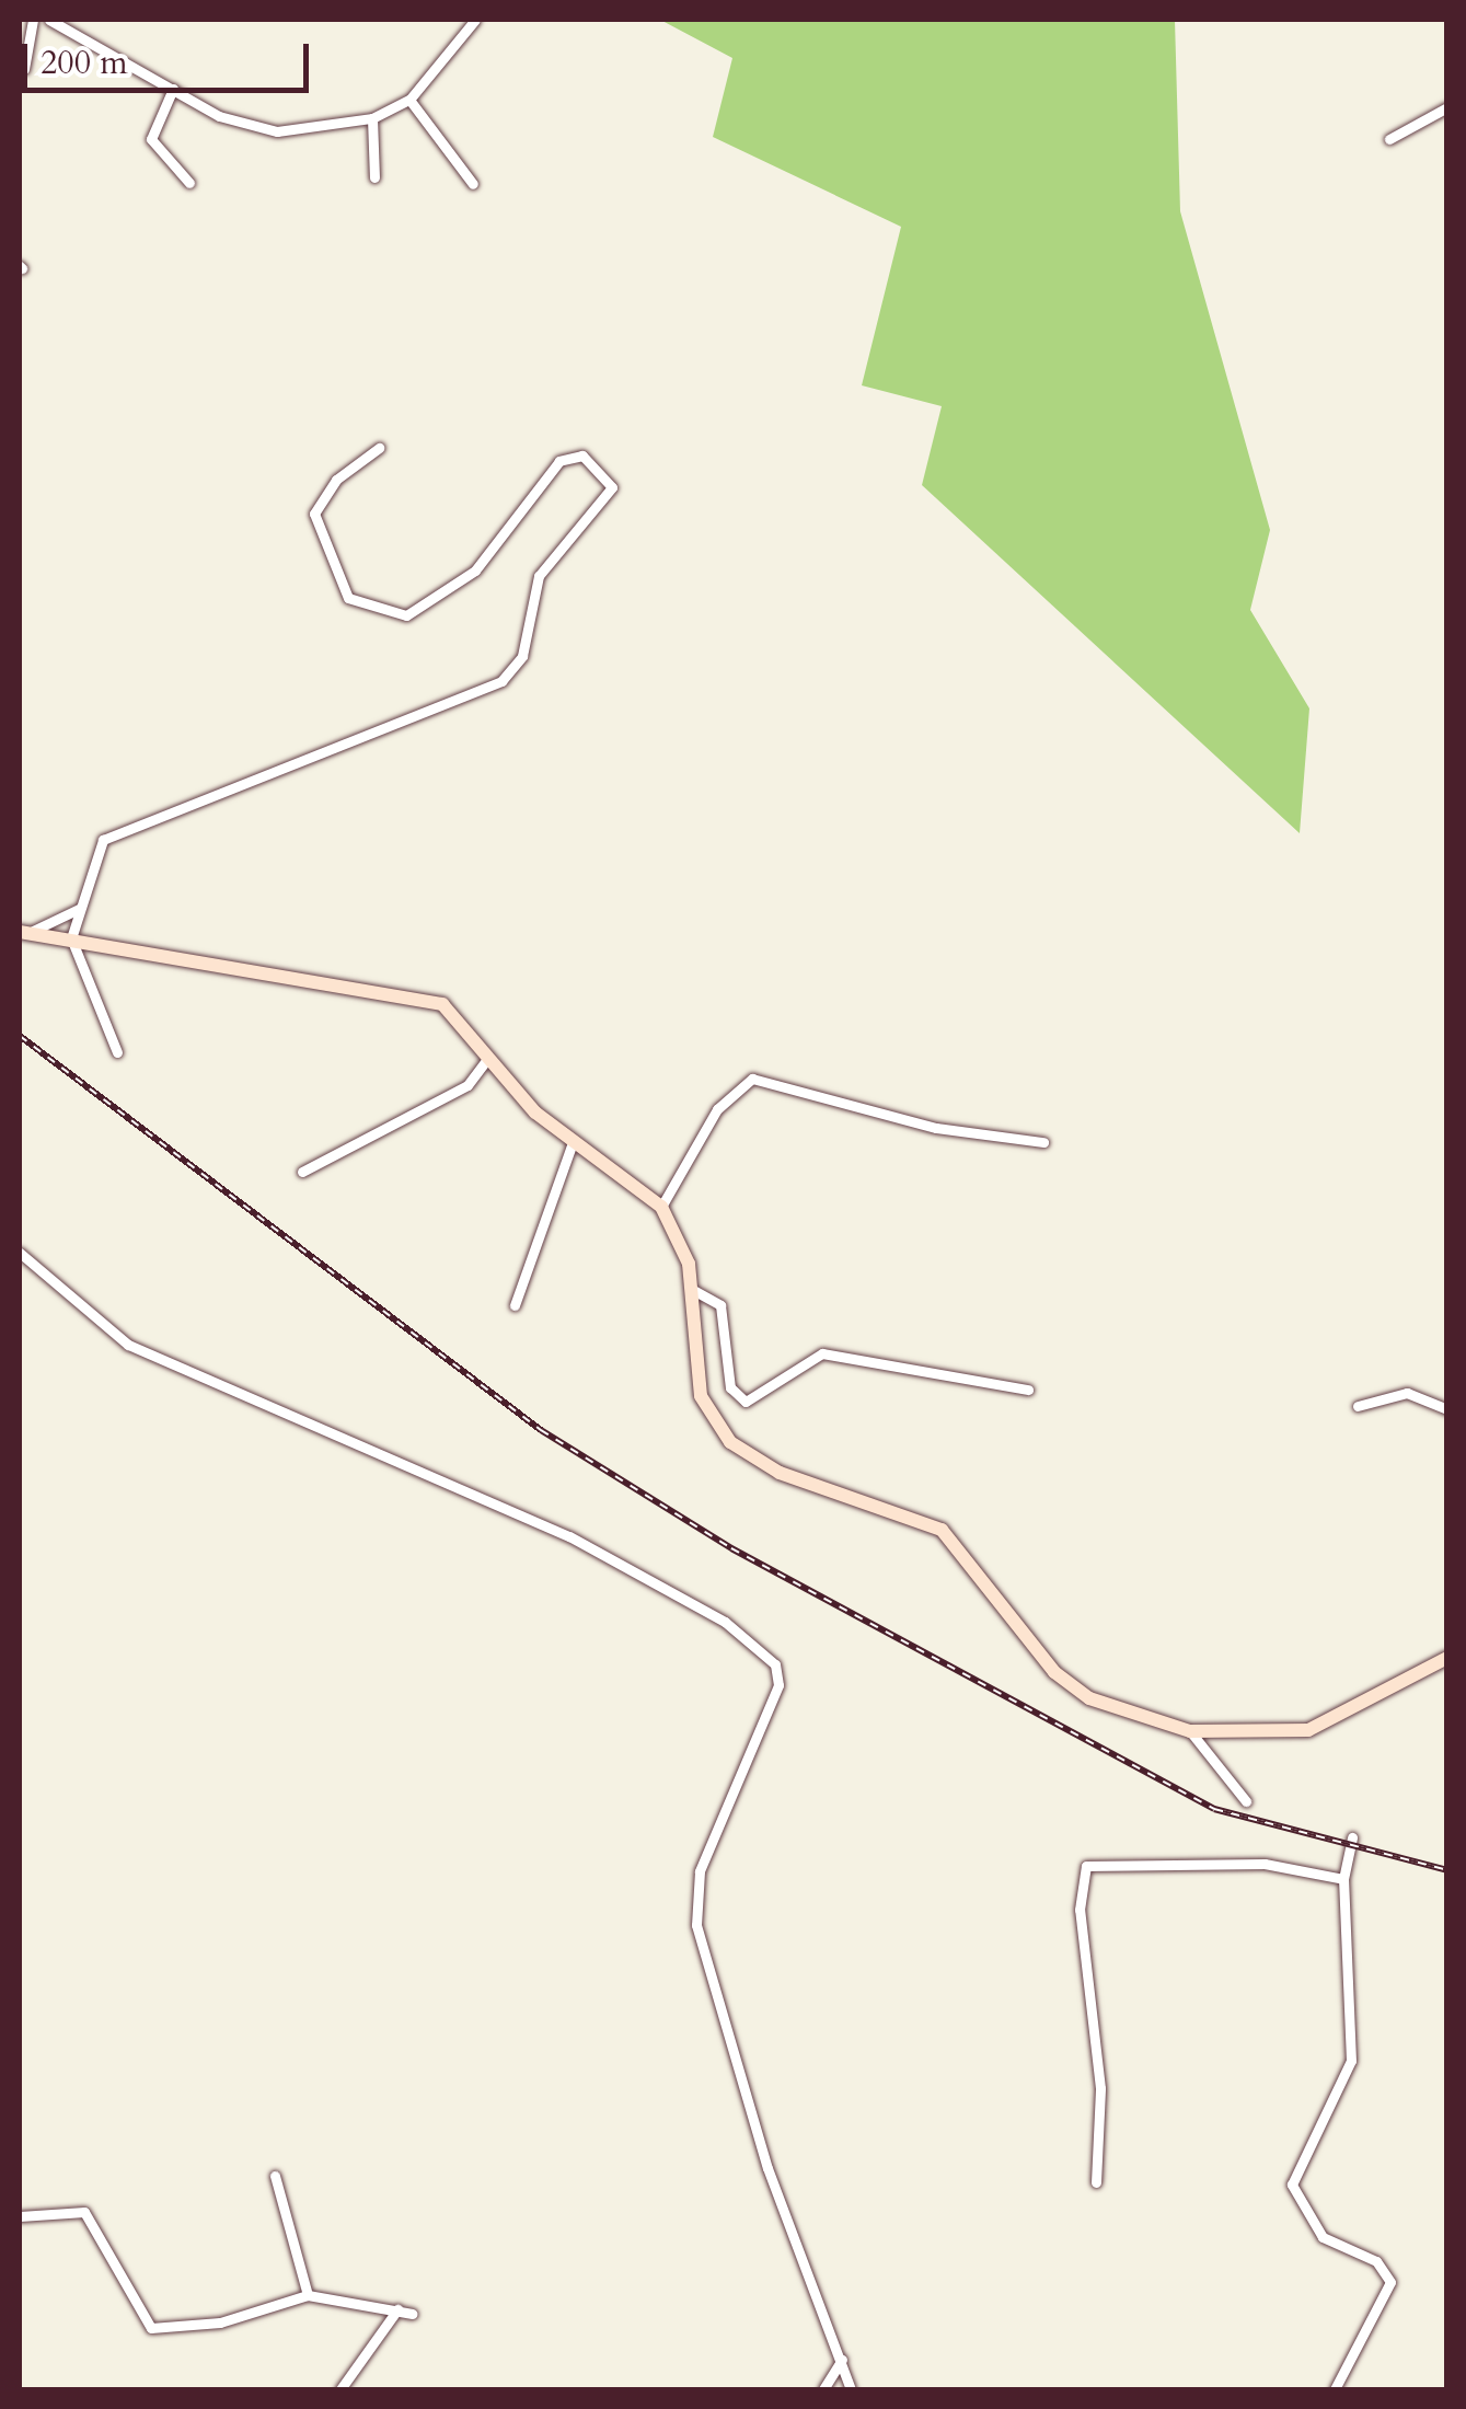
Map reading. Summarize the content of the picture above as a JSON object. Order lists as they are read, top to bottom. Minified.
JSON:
{"scale_bar":"200 m"}
